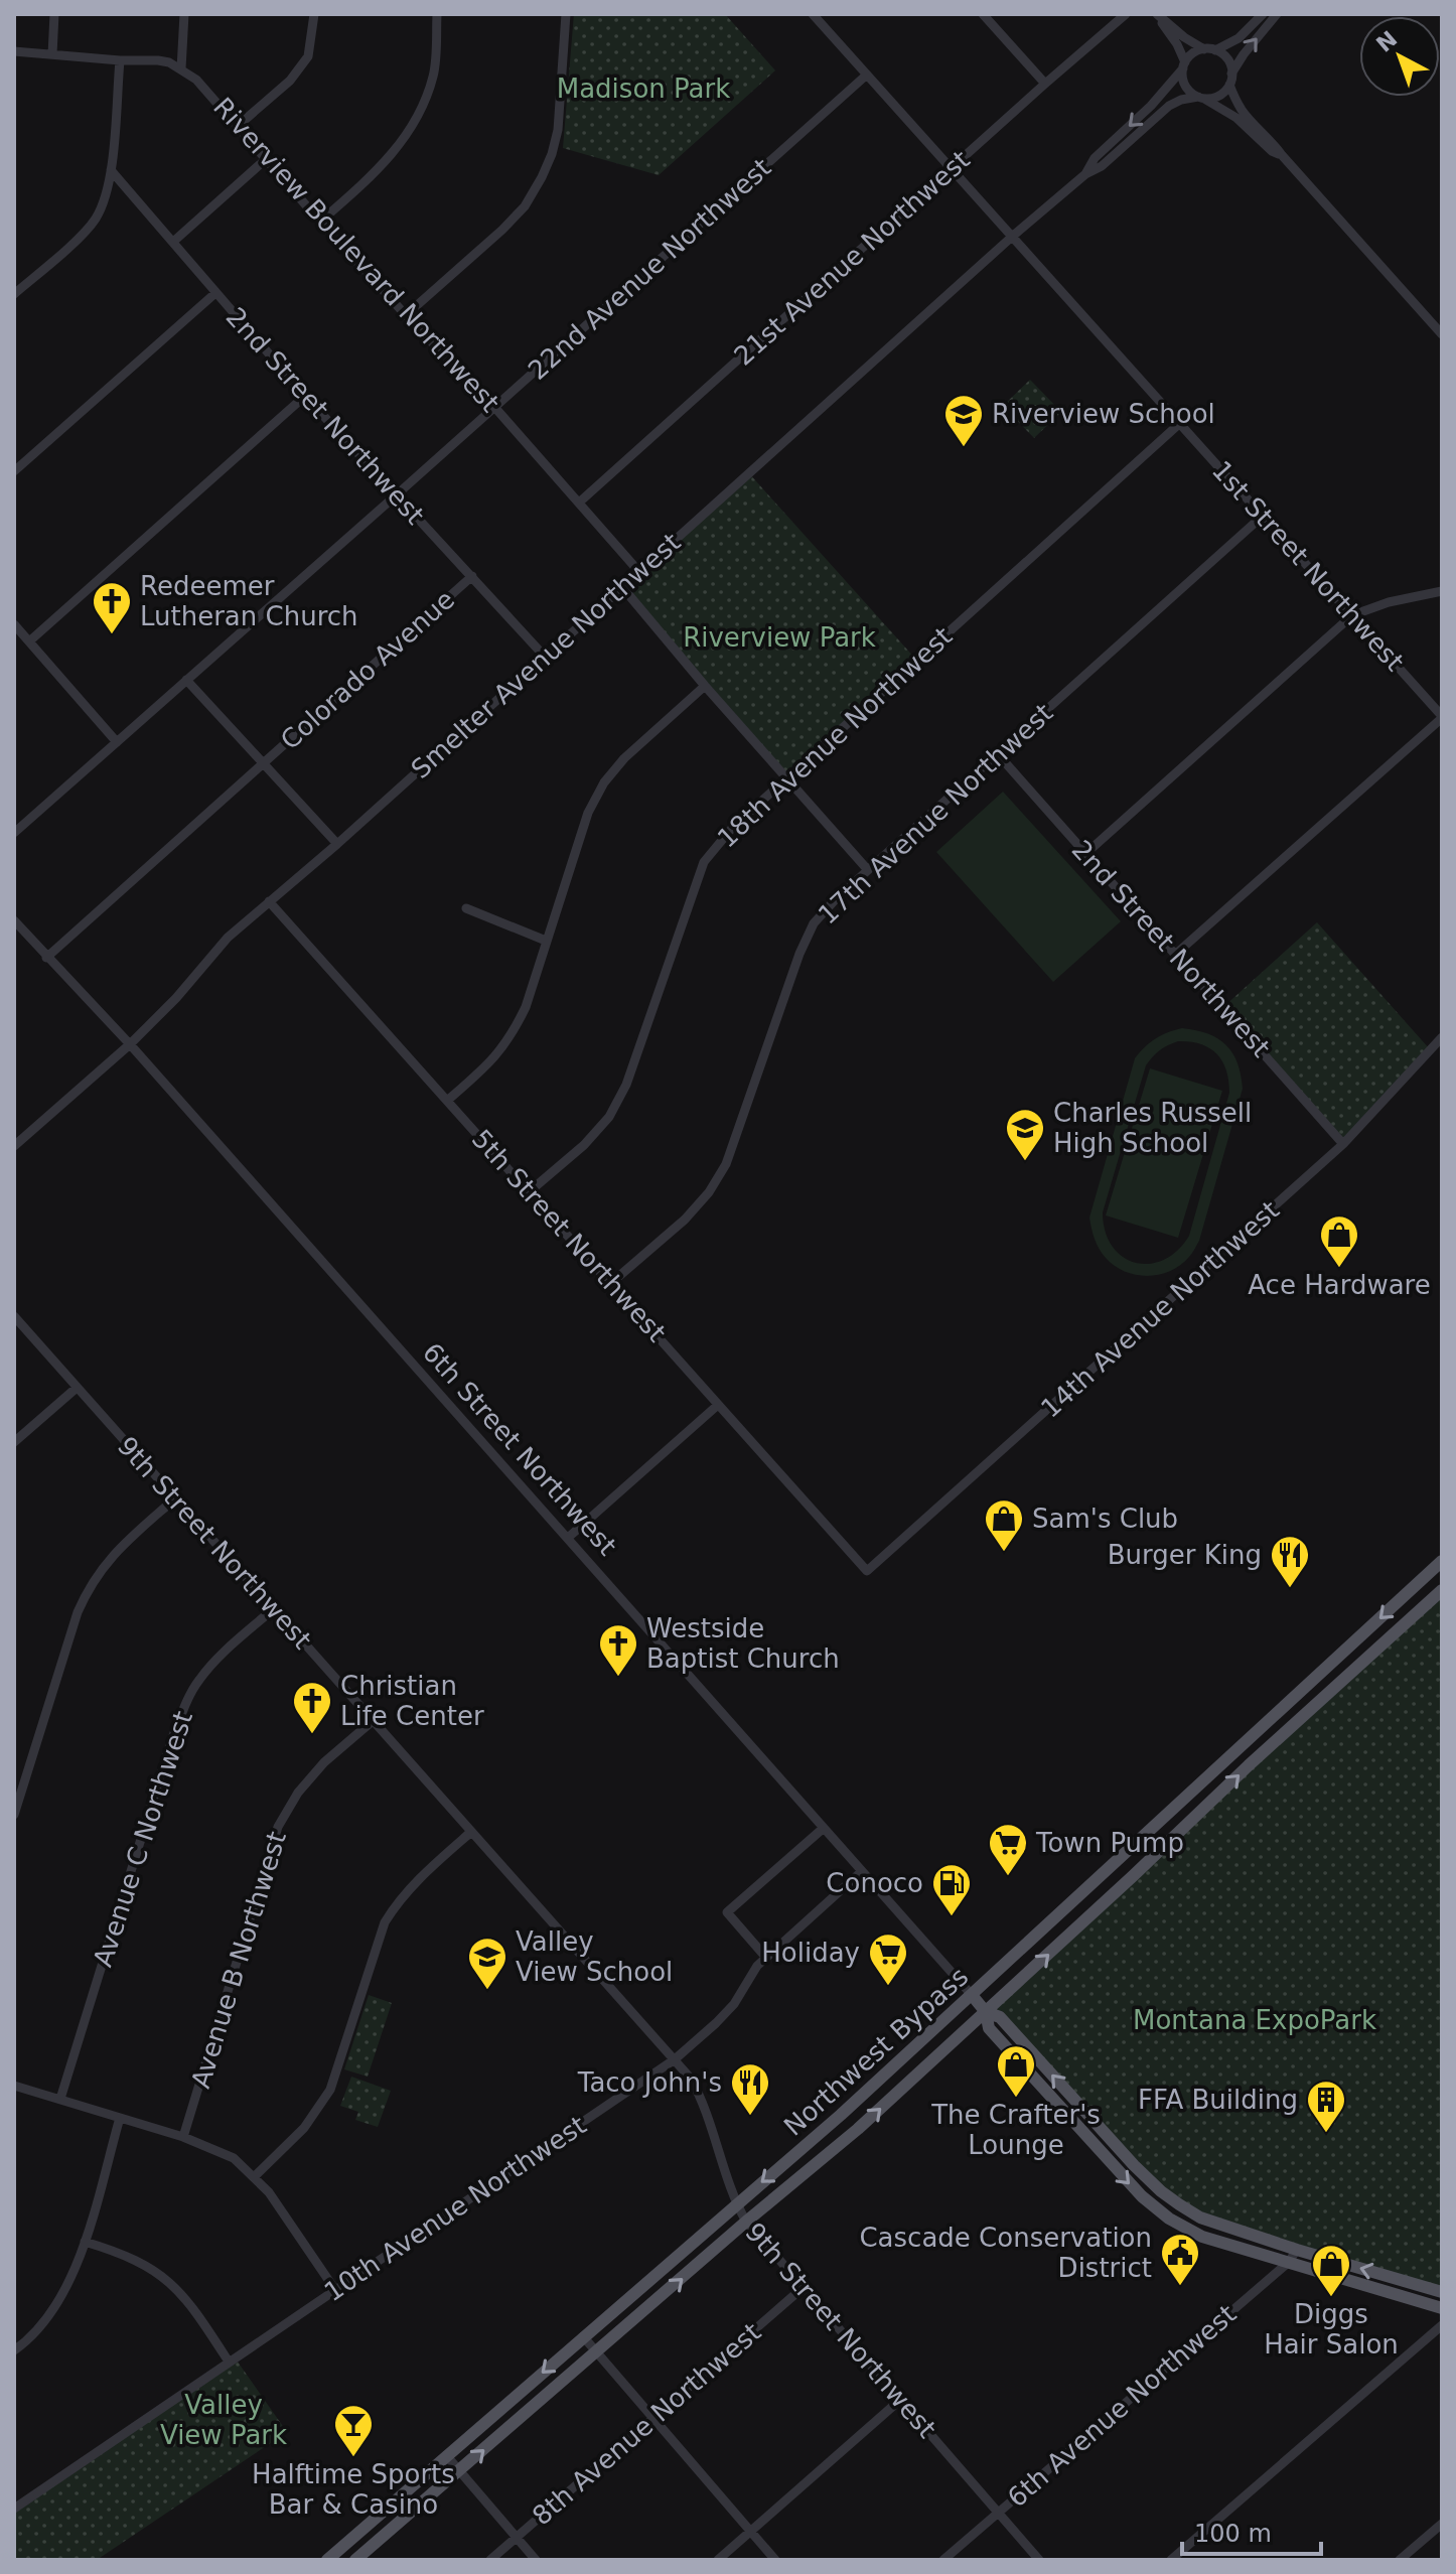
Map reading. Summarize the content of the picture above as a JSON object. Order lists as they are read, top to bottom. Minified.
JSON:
{"streets":{"main road":["6th Street Northwest","Northwest Bypass"],"street":["Riverview Boulevard Northwest","21st Avenue Northwest","22nd Avenue Northwest","2nd Street Northwest","1st Street Northwest","Smelter Avenue Northwest","Colorado Avenue","18th Avenue Northwest","17th Avenue Northwest","5th Street Northwest","14th Avenue Northwest","9th Street Northwest","Avenue C Northwest","Avenue B Northwest","10th Avenue Northwest","6th Avenue Northwest","8th Avenue Northwest"]},"crossings":[["Riverview Boulevard Northwest","21st Avenue Northwest"],["Riverview Boulevard Northwest","22nd Avenue Northwest"],["Riverview Boulevard Northwest","Smelter Avenue Northwest"],["21st Avenue Northwest","1st Street Northwest"],["22nd Avenue Northwest","2nd Street Northwest"],["22nd Avenue Northwest","1st Street Northwest"],["2nd Street Northwest","Smelter Avenue Northwest"],["2nd Street Northwest","Colorado Avenue"],["2nd Street Northwest","17th Avenue Northwest"],["2nd Street Northwest","14th Avenue Northwest"],["1st Street Northwest","Smelter Avenue Northwest"],["1st Street Northwest","18th Avenue Northwest"],["1st Street Northwest","17th Avenue Northwest"],["Smelter Avenue Northwest","5th Street Northwest"],["Smelter Avenue Northwest","6th Street Northwest"],["Colorado Avenue","6th Street Northwest"],["18th Avenue Northwest","5th Street Northwest"],["17th Avenue Northwest","5th Street Northwest"],["5th Street Northwest","14th Avenue Northwest"],["6th Street Northwest","Northwest Bypass"],["6th Street Northwest","10th Avenue Northwest"],["6th Street Northwest","6th Avenue Northwest"],["9th Street Northwest","Avenue C Northwest"],["9th Street Northwest","Avenue B Northwest"],["9th Street Northwest","Northwest Bypass"],["9th Street Northwest","10th Avenue Northwest"],["9th Street Northwest","6th Avenue Northwest"],["9th Street Northwest","8th Avenue Northwest"]],"parks":["Madison Park","Riverview Park","Montana ExpoPark","Valley View Park"],"places":{"school or university":["Riverview School","Charles Russell High School","Valley View School"],"church":["Redeemer Lutheran Church","Westside Baptist Church","Christian Life Center"],"shop":["Ace Hardware","Sam's Club","The Crafter's Lounge","Diggs Hair Salon"],"restaurant":["Burger King","Taco John's"],"supermarket":["Town Pump","Holiday"],"fuel station":["Conoco"],"building":["FFA Building"],"public building":["Cascade Conservation District"],"bar":["Halftime Sports Bar & Casino"]},"scale_bar":"100 m","north":"top left"}
